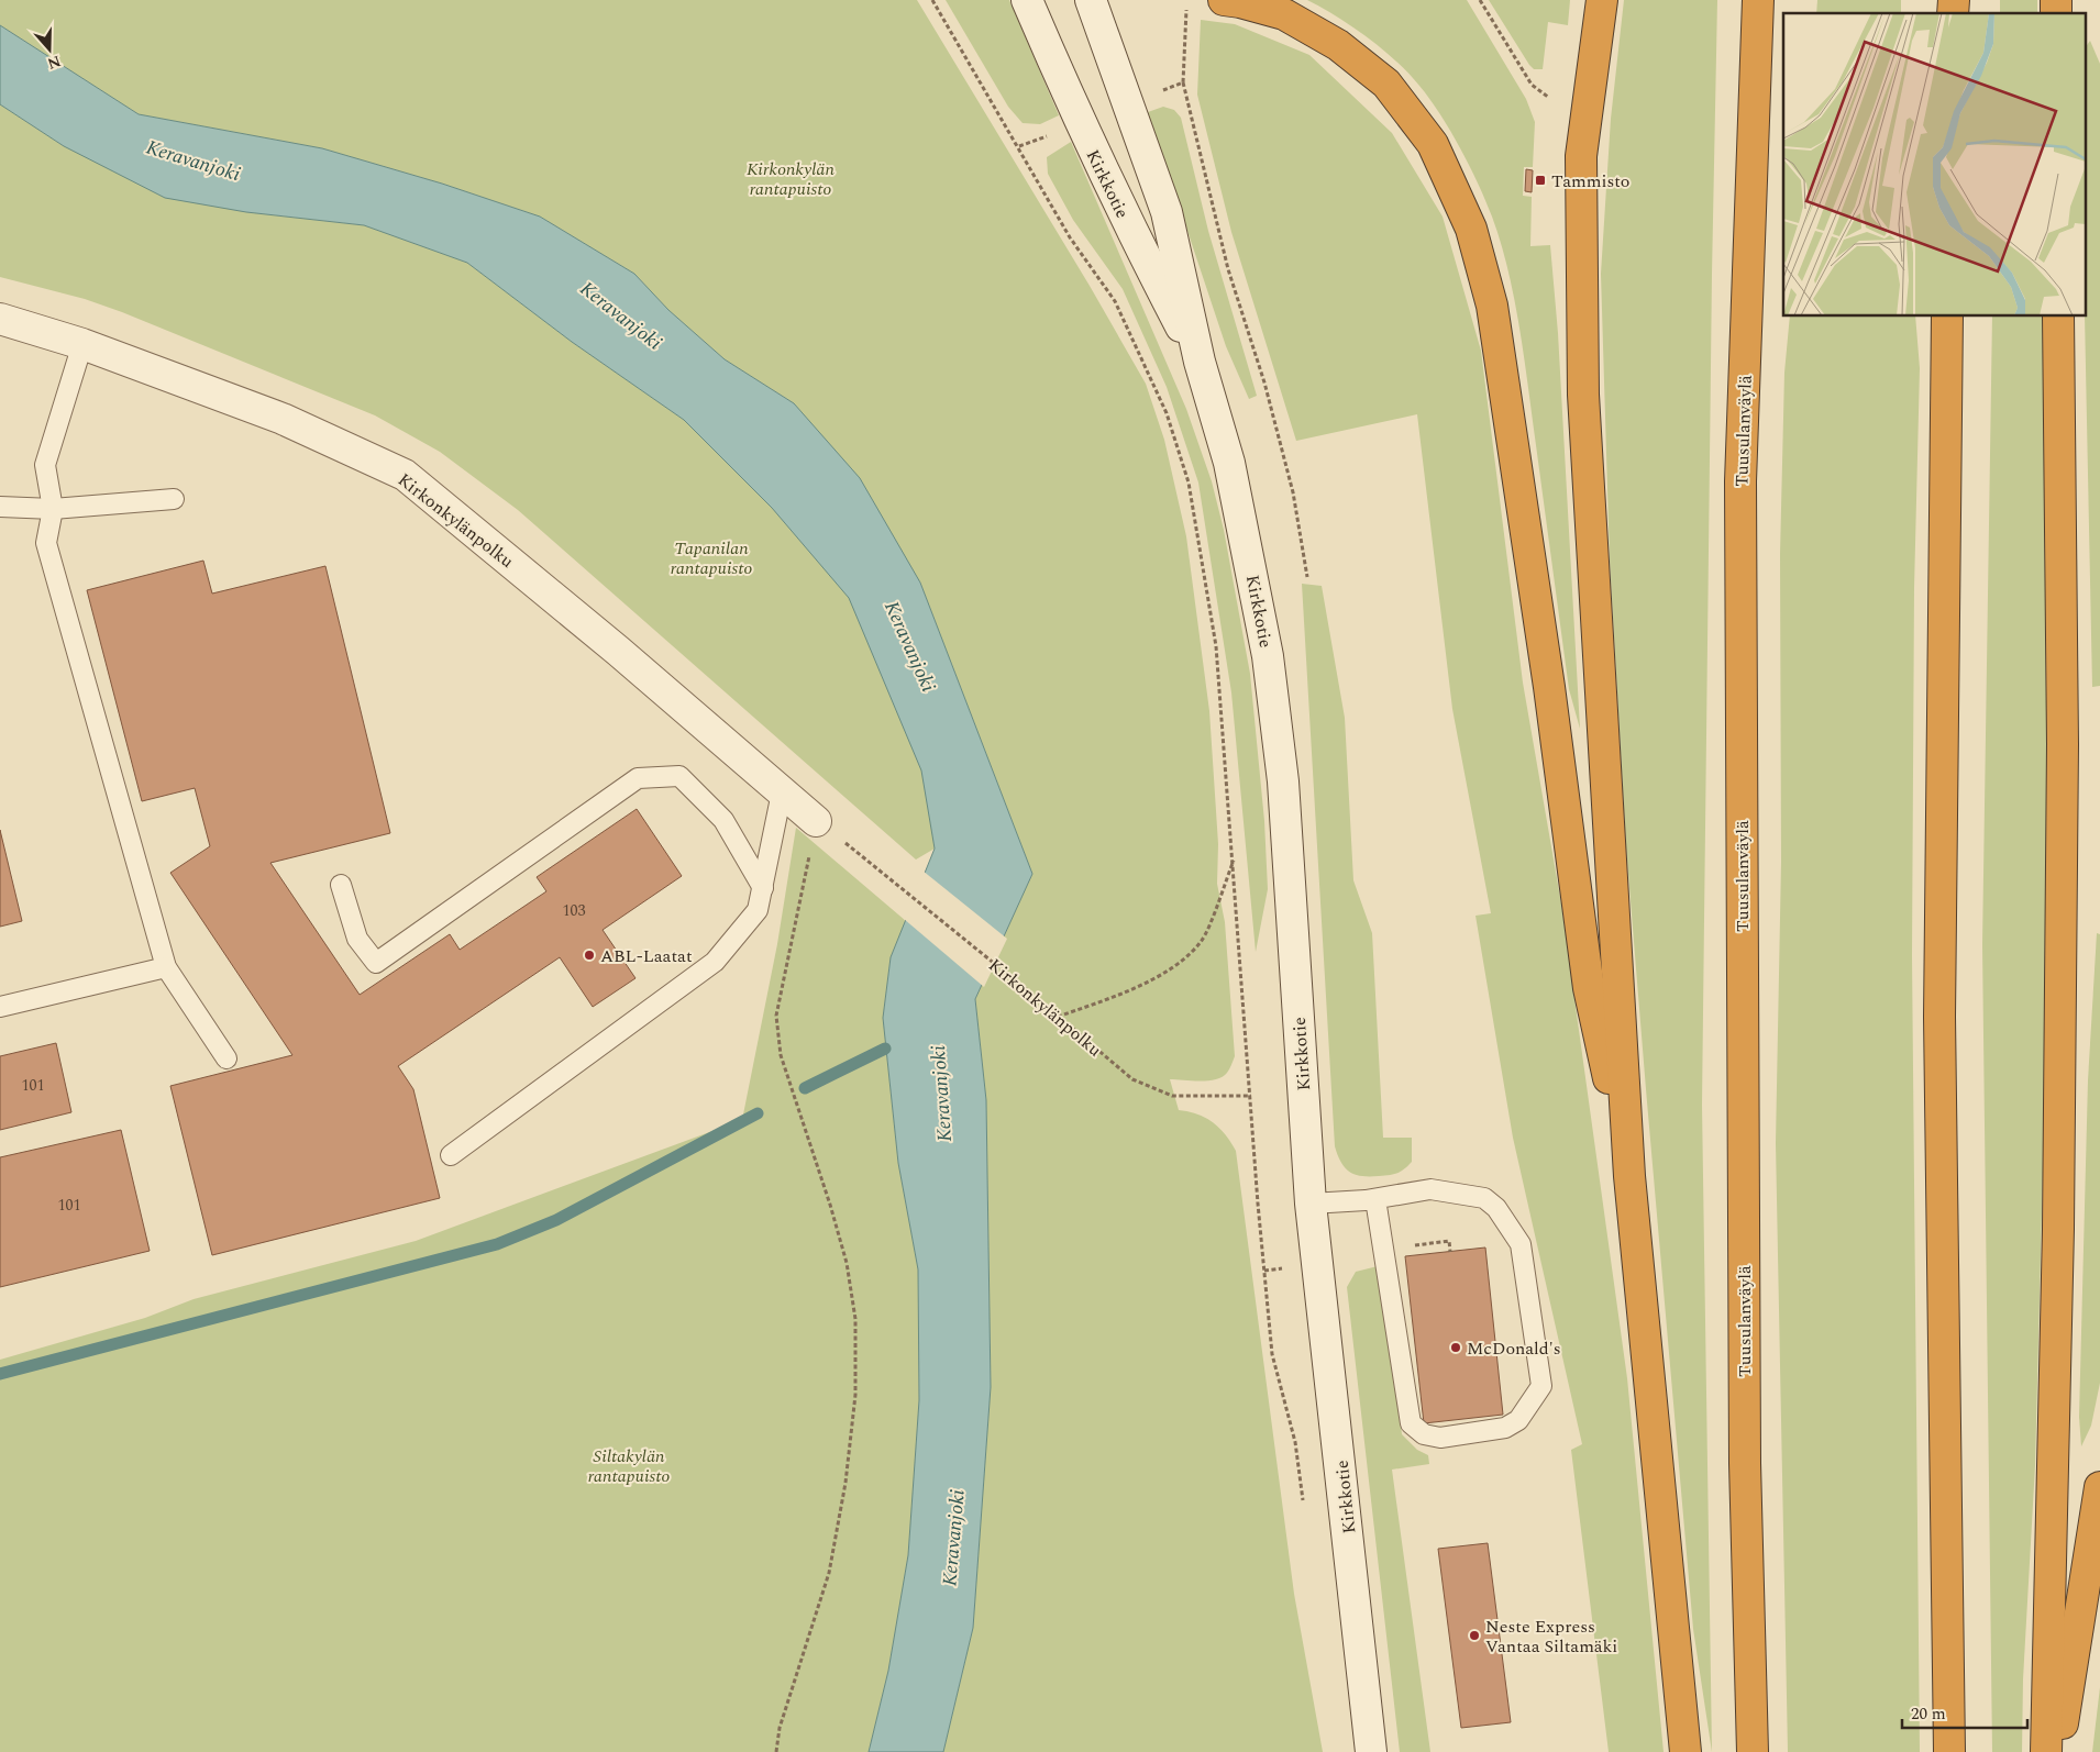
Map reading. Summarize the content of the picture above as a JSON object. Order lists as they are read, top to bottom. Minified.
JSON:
{"streets":{"highway":["Tuusulanväylä"],"street":["Kirkkotie","Kirkonkylänpolku"]},"water":["Keravanjoki"],"parks":["Kirkonkylän rantapuisto","Tapanilan rantapuisto","Siltakylän rantapuisto"],"places":{"transit":["Tammisto"],"other":["ABL-Laatat","McDonald's","Neste Express Vantaa Siltamäki"]},"house_numbers":["103","101","101"],"scale_bar":"20 m","north":"bottom"}
